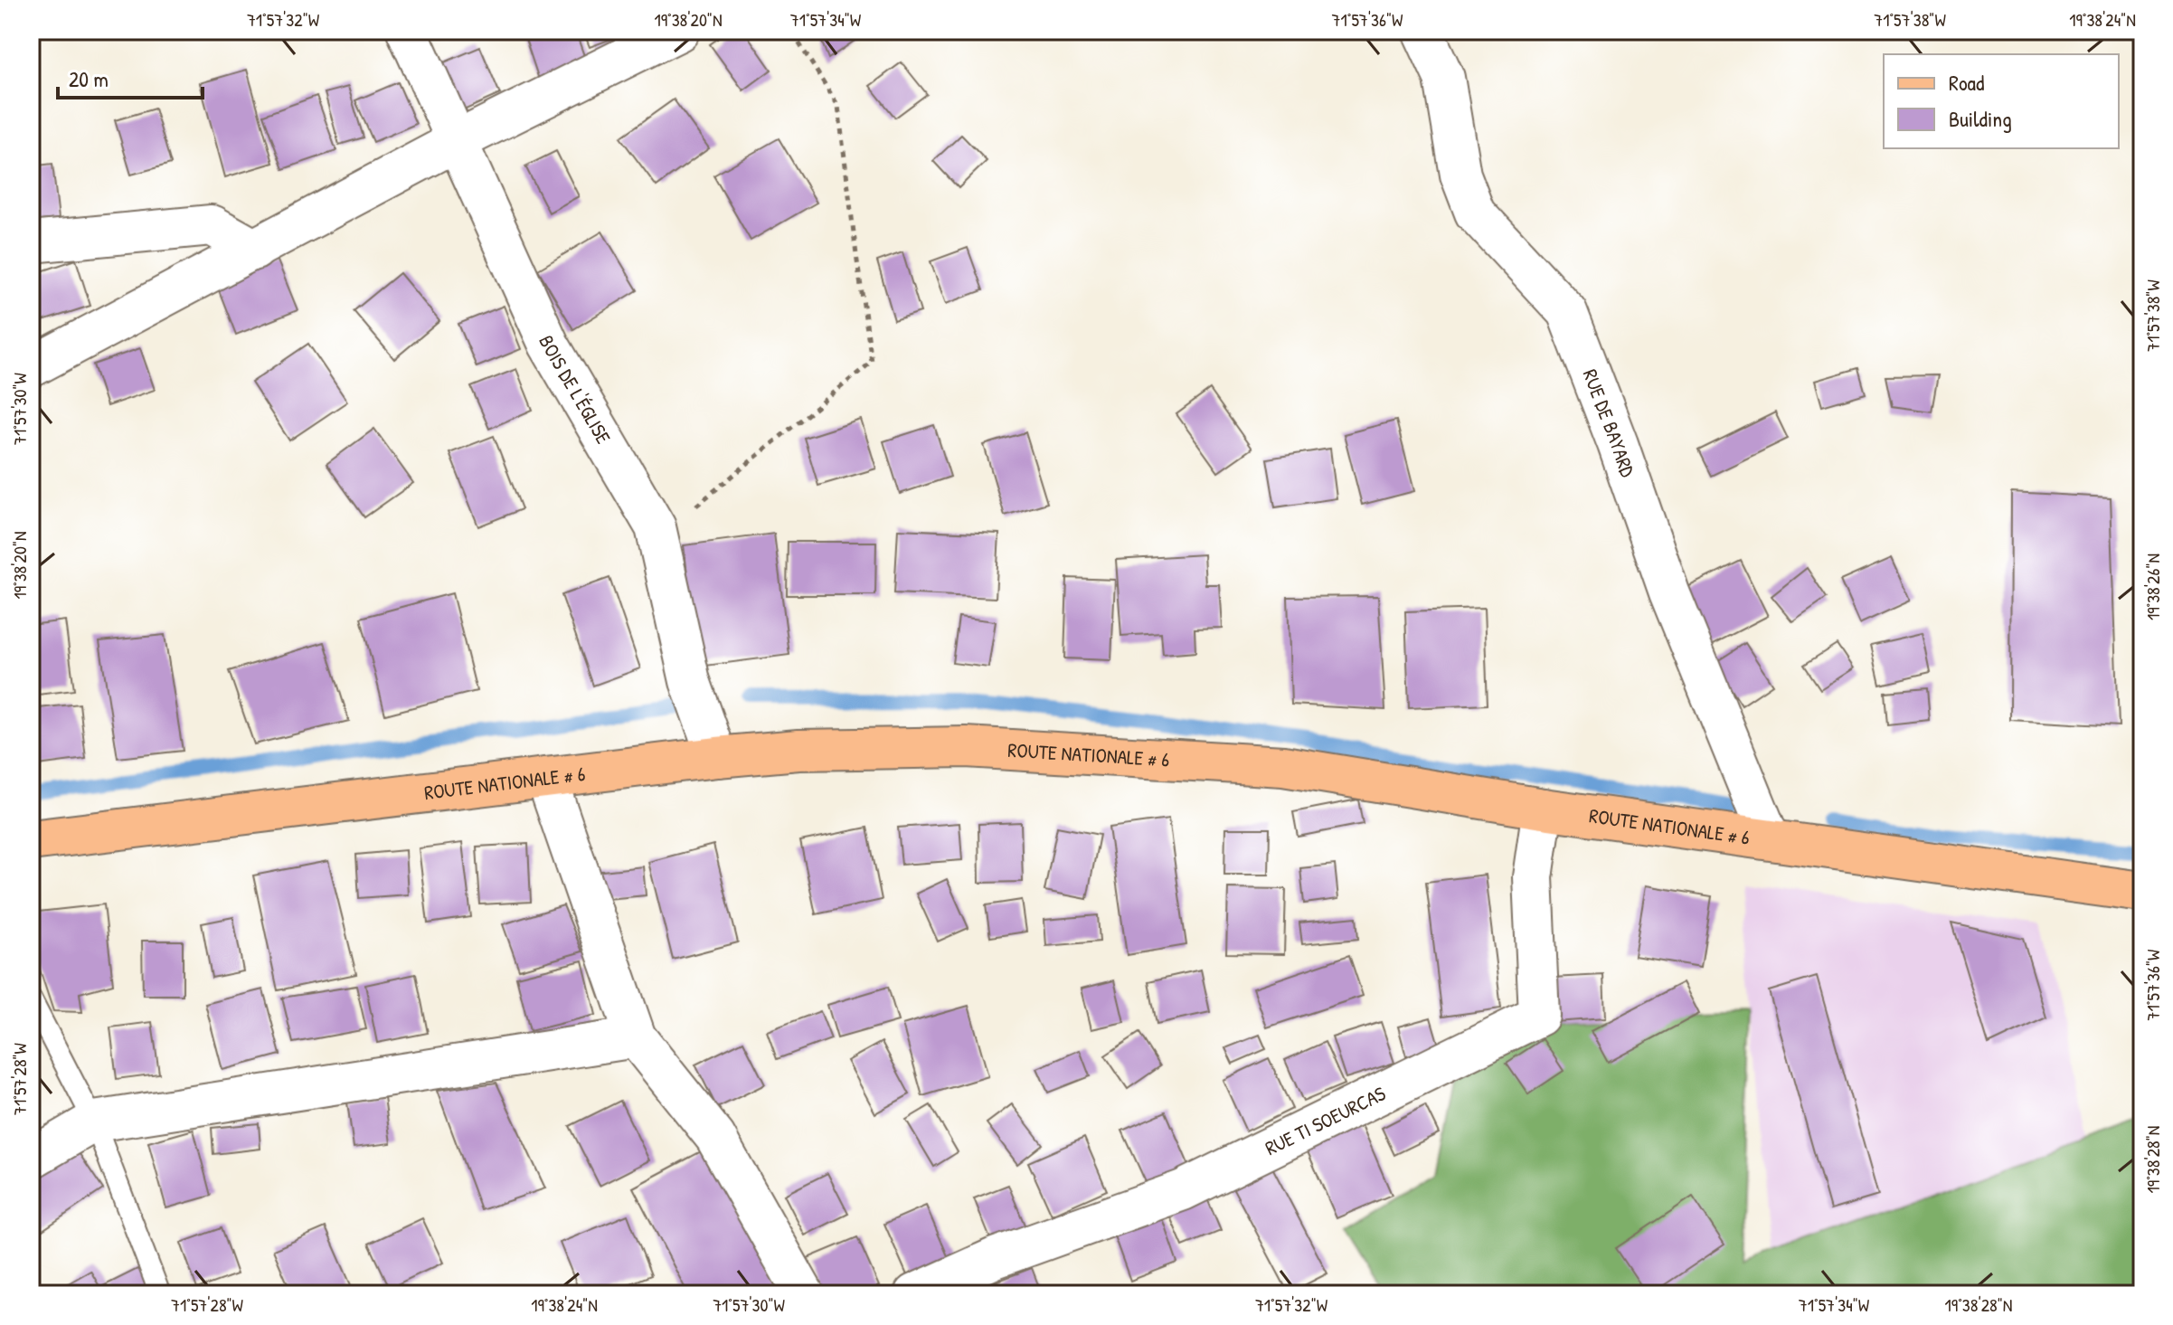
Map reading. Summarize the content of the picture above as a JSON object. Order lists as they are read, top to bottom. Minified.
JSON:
{"streets":{"main road":["ROUTE NATIONALE # 6"],"street":["BOIS DE L'ÉGLISE","RUE DE BAYARD","RUE TI SOEURCAS"]},"crossings":[["BOIS DE L'ÉGLISE","ROUTE NATIONALE # 6"],["RUE DE BAYARD","ROUTE NATIONALE # 6"],["ROUTE NATIONALE # 6","RUE TI SOEURCAS"]],"legend":["Road","Building"],"scale_bar":"20 m","coordinates":["71°57'32\"W","19°38'20\"N","71°57'34\"W","71°57'36\"W","71°57'38\"W","19°38'24\"N","71°57'30\"W","19°38'26\"N","71°57'28\"W","19°38'28\"N"]}
